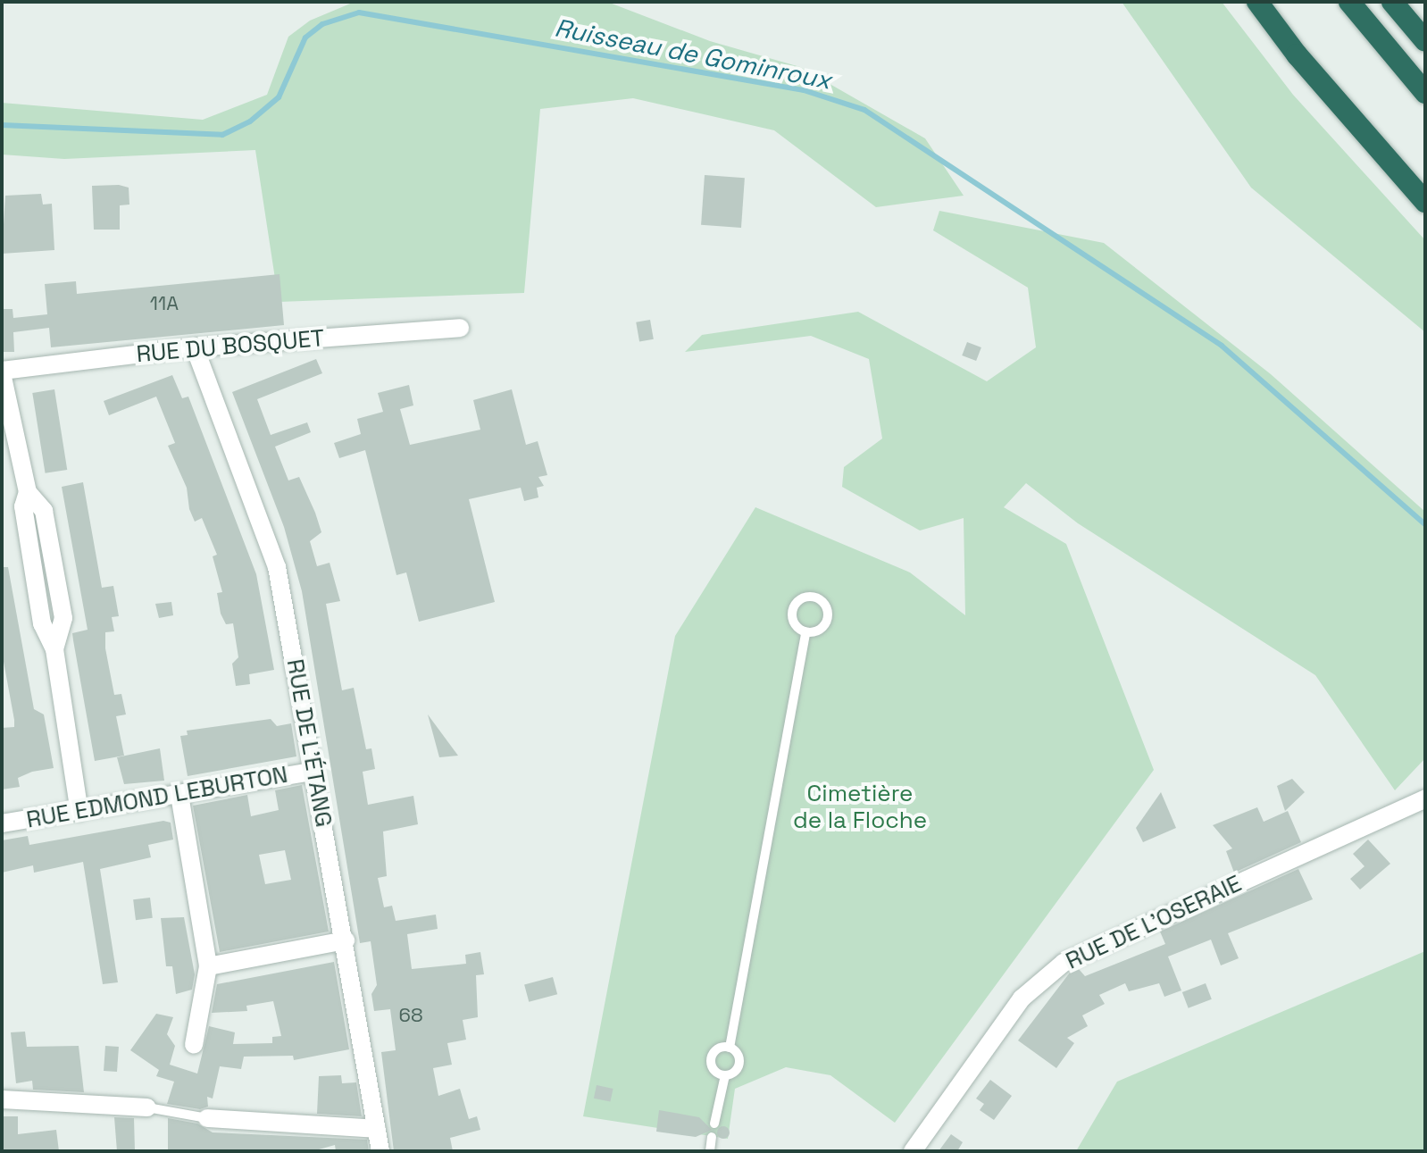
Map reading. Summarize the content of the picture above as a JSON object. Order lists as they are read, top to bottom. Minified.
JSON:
{"streets":{"street":["RUE DU BOSQUET","RUE DE L'ÉTANG","RUE EDMOND LEBURTON","RUE DE L'OSERAIE"]},"crossings":[["RUE DU BOSQUET","RUE DE L'ÉTANG"],["RUE DE L'ÉTANG","RUE EDMOND LEBURTON"]],"water":["Ruisseau de Gominroux"],"parks":["Cimetière de la Floche"],"house_numbers":["11A","68"]}
